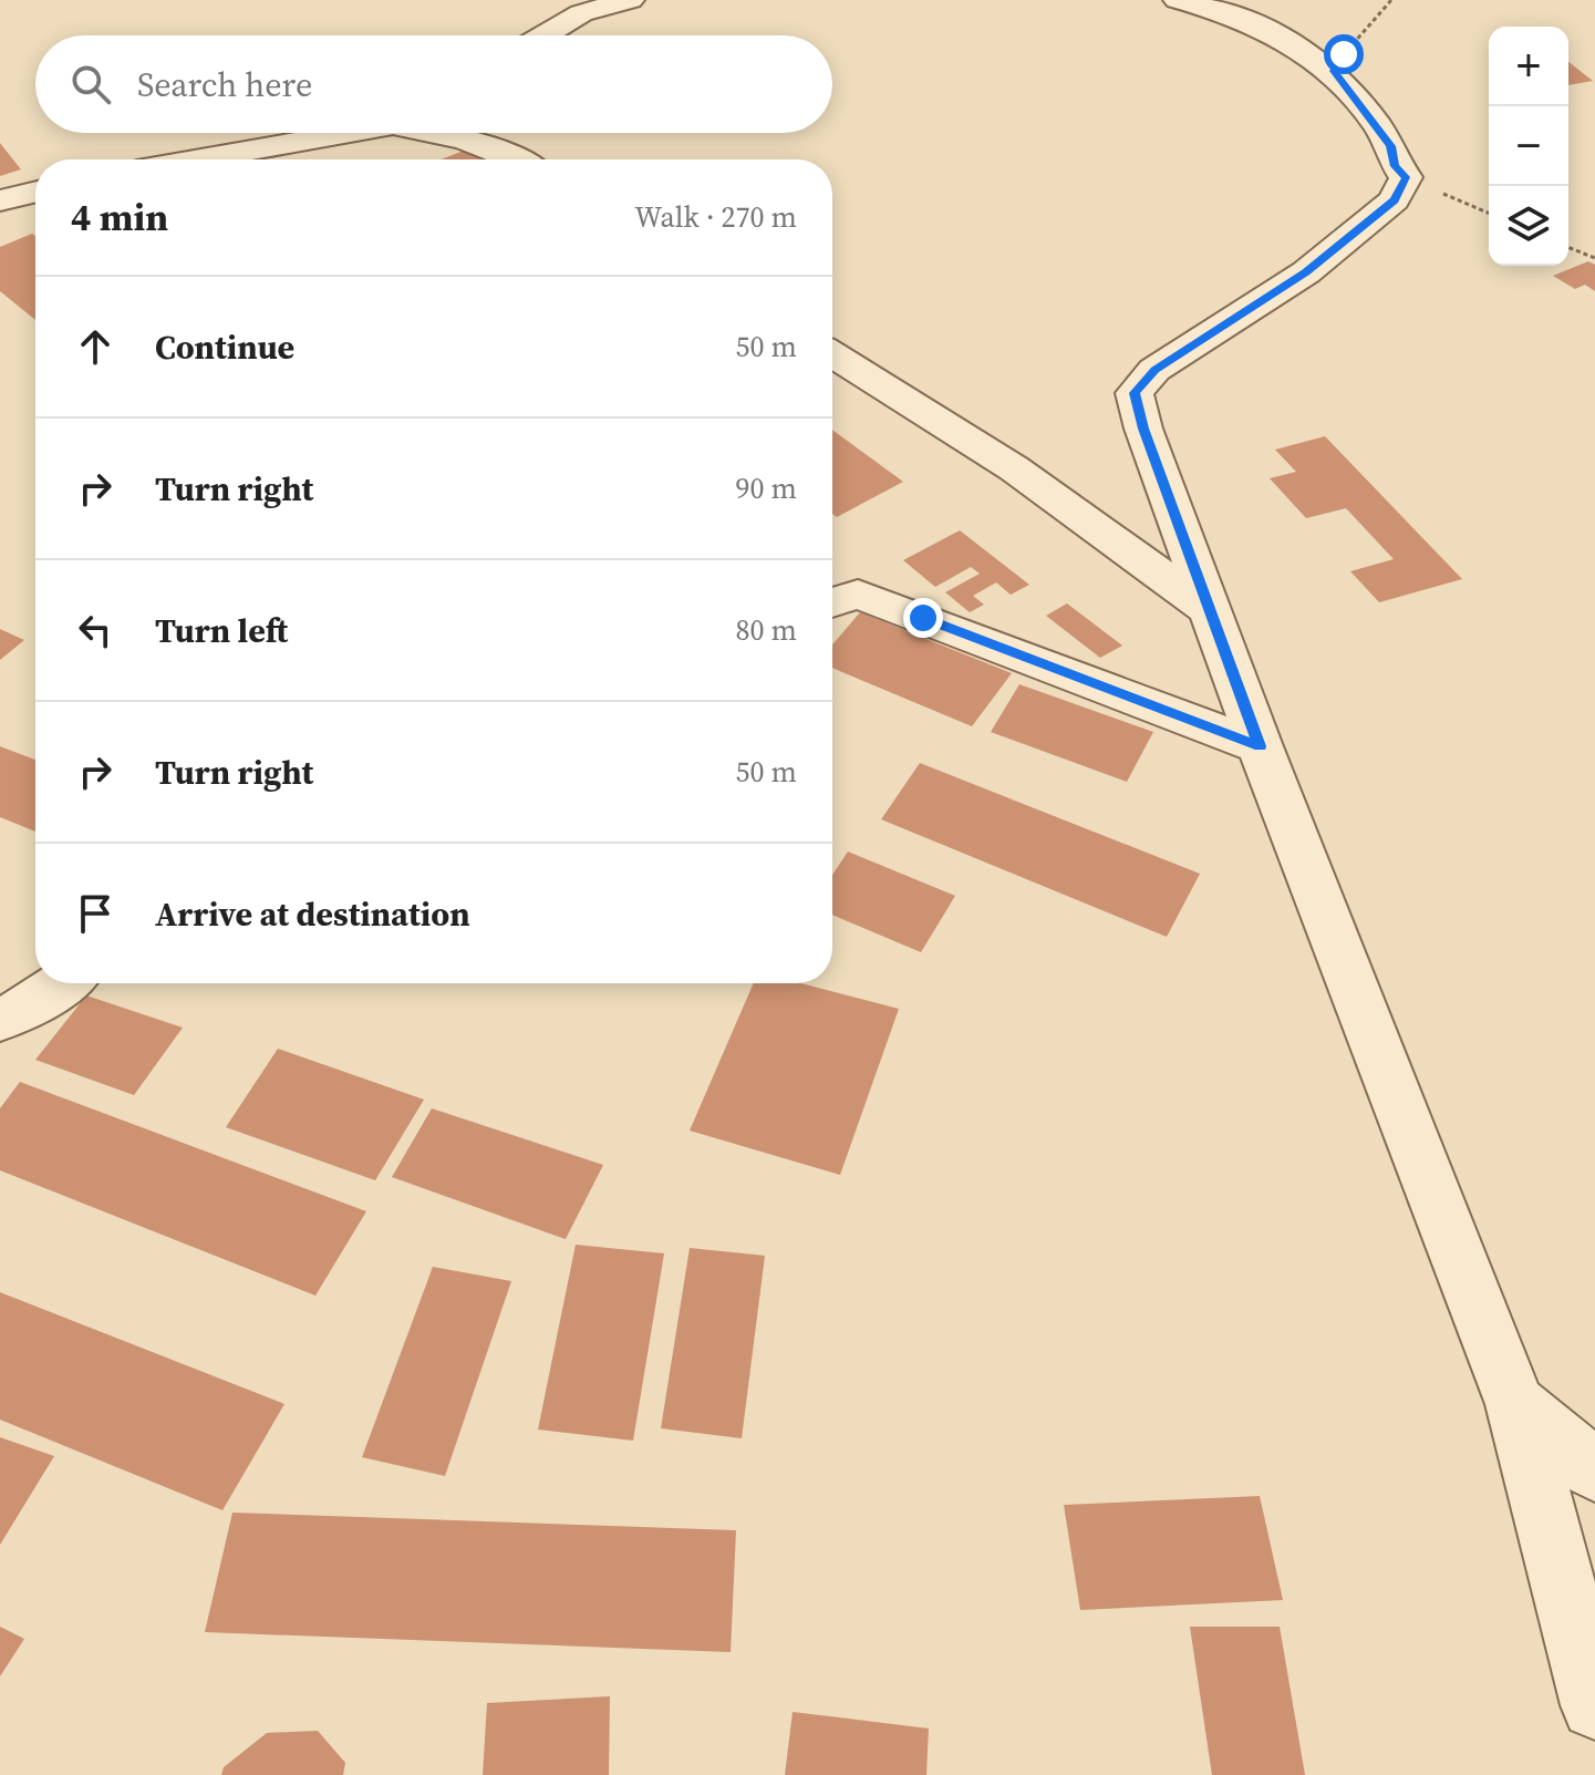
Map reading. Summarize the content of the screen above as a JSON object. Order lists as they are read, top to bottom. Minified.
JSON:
{"page":{"map_buttons":["+","−"],"search":"Search here","heading":["4 min","Walk · 270 m"],"list":[["Continue","50 m"],["Turn right","90 m"],["Turn left","80 m"],["Turn right","50 m"],"Arrive at destination"]}}
